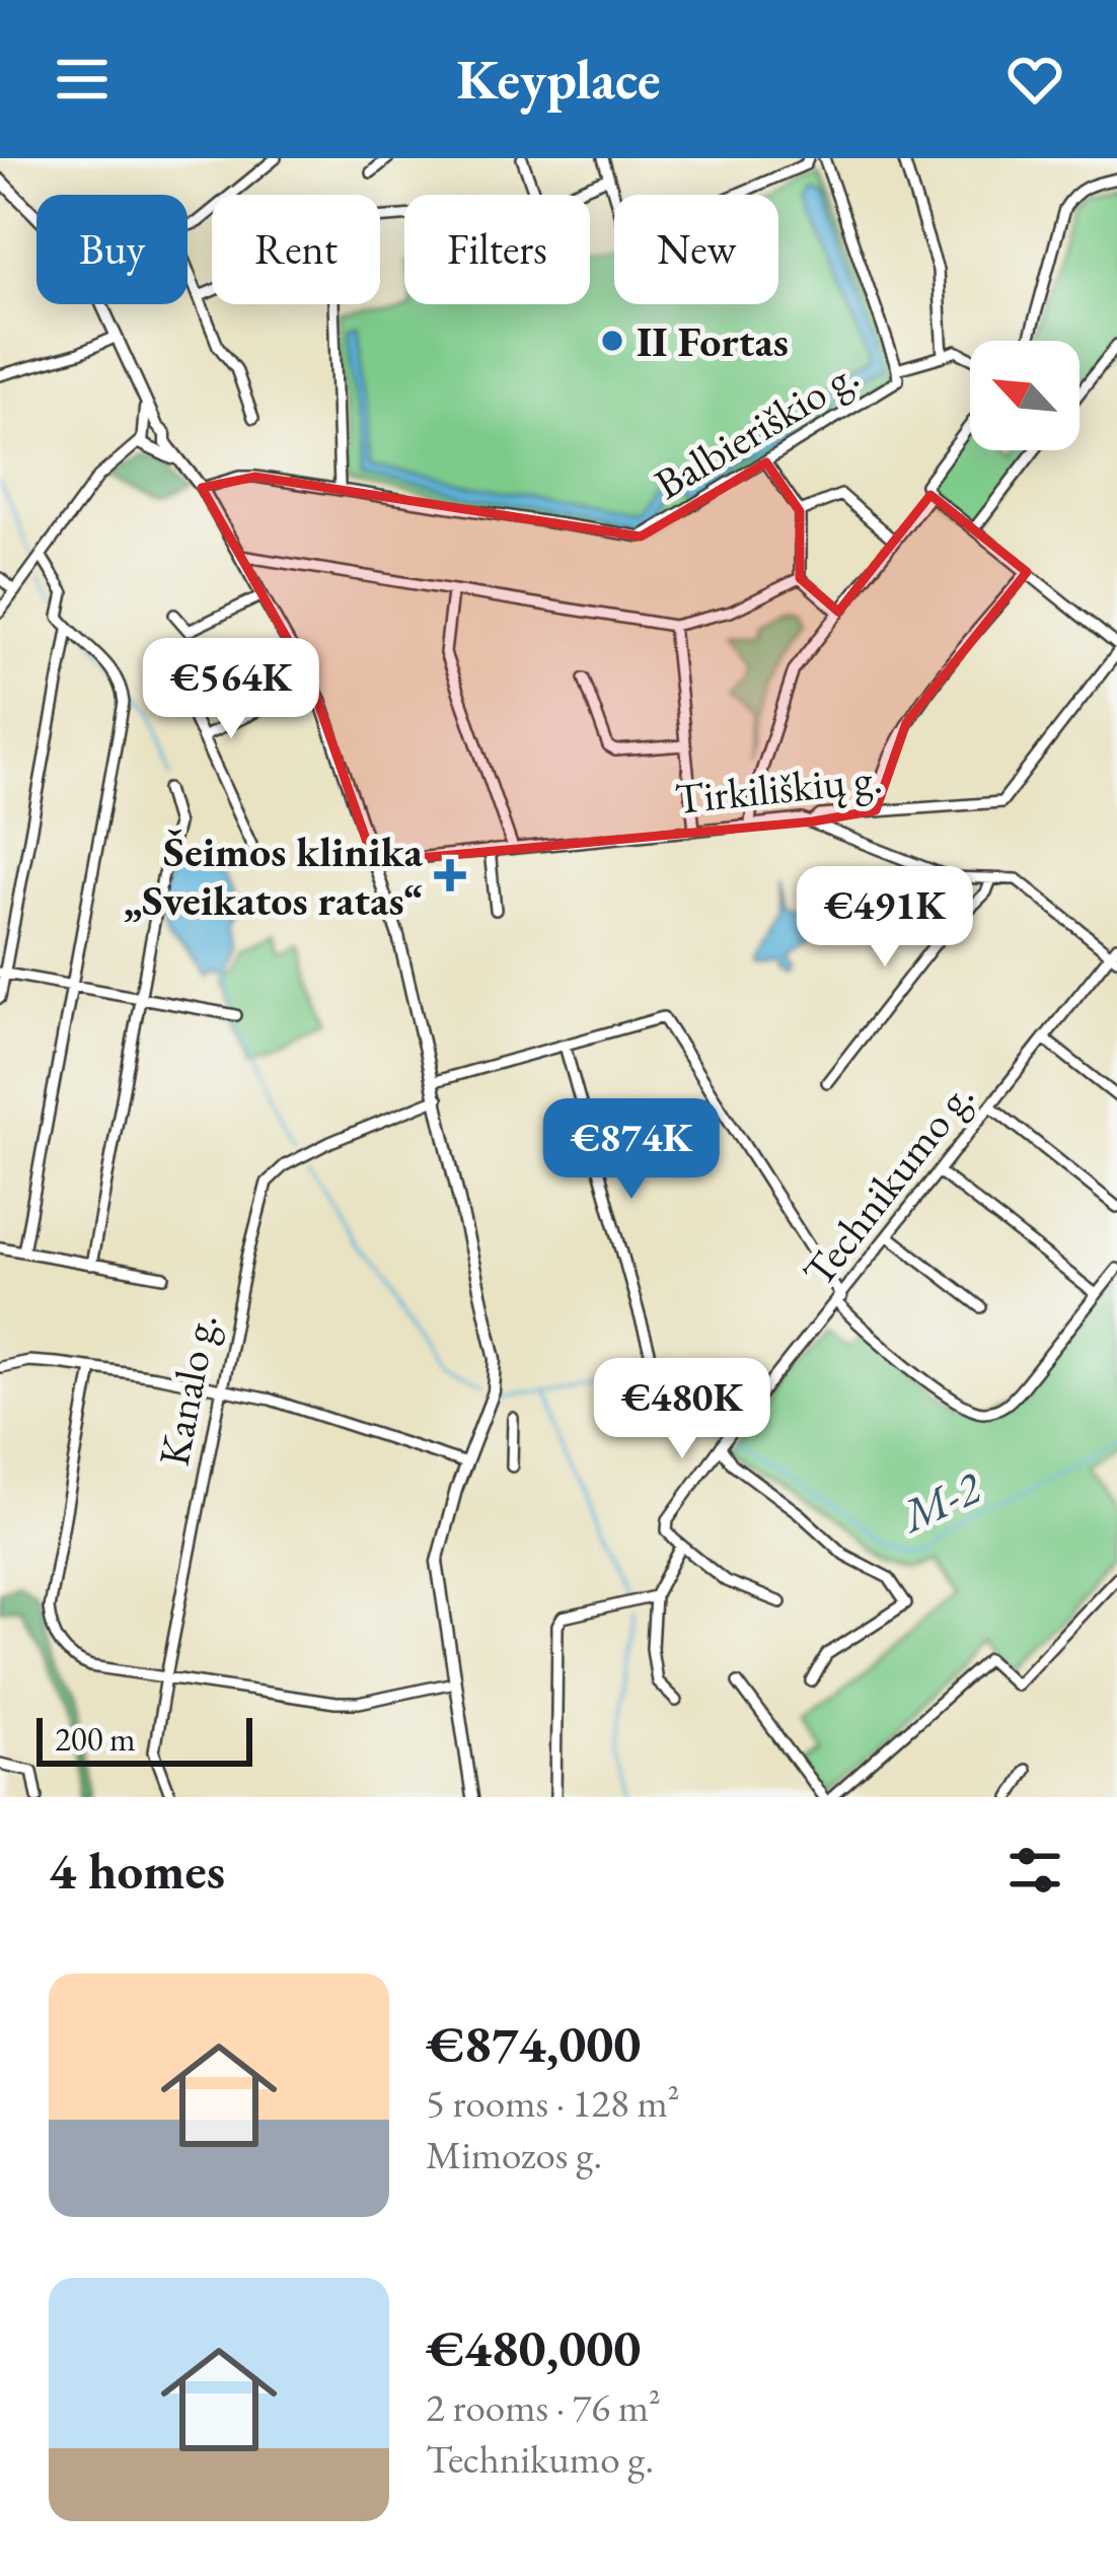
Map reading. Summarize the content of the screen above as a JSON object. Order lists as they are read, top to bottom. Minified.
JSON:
{"streets":{"street":["Balbieriškio g.","Tirkiliškių g.","Technikumo g.","Kanalo g."]},"water":["M-2"],"places":{"other":["II Fortas"],"health":["Šeimos klinika „Sveikatos ratas“"]},"scale_bar":"200 m","north":"top left","page":{"header":"Keyplace","chip":["Buy","Rent","Filters","New"],"price":["€564K","€491K","€874K","€480K"],"scale":"200 m","heading":"4 homes","list":[{"name":"€874,000","note":"5 rooms · 128 m² · Mimozos g."},{"name":"€480,000","note":"2 rooms · 76 m² · Technikumo g."}]}}
